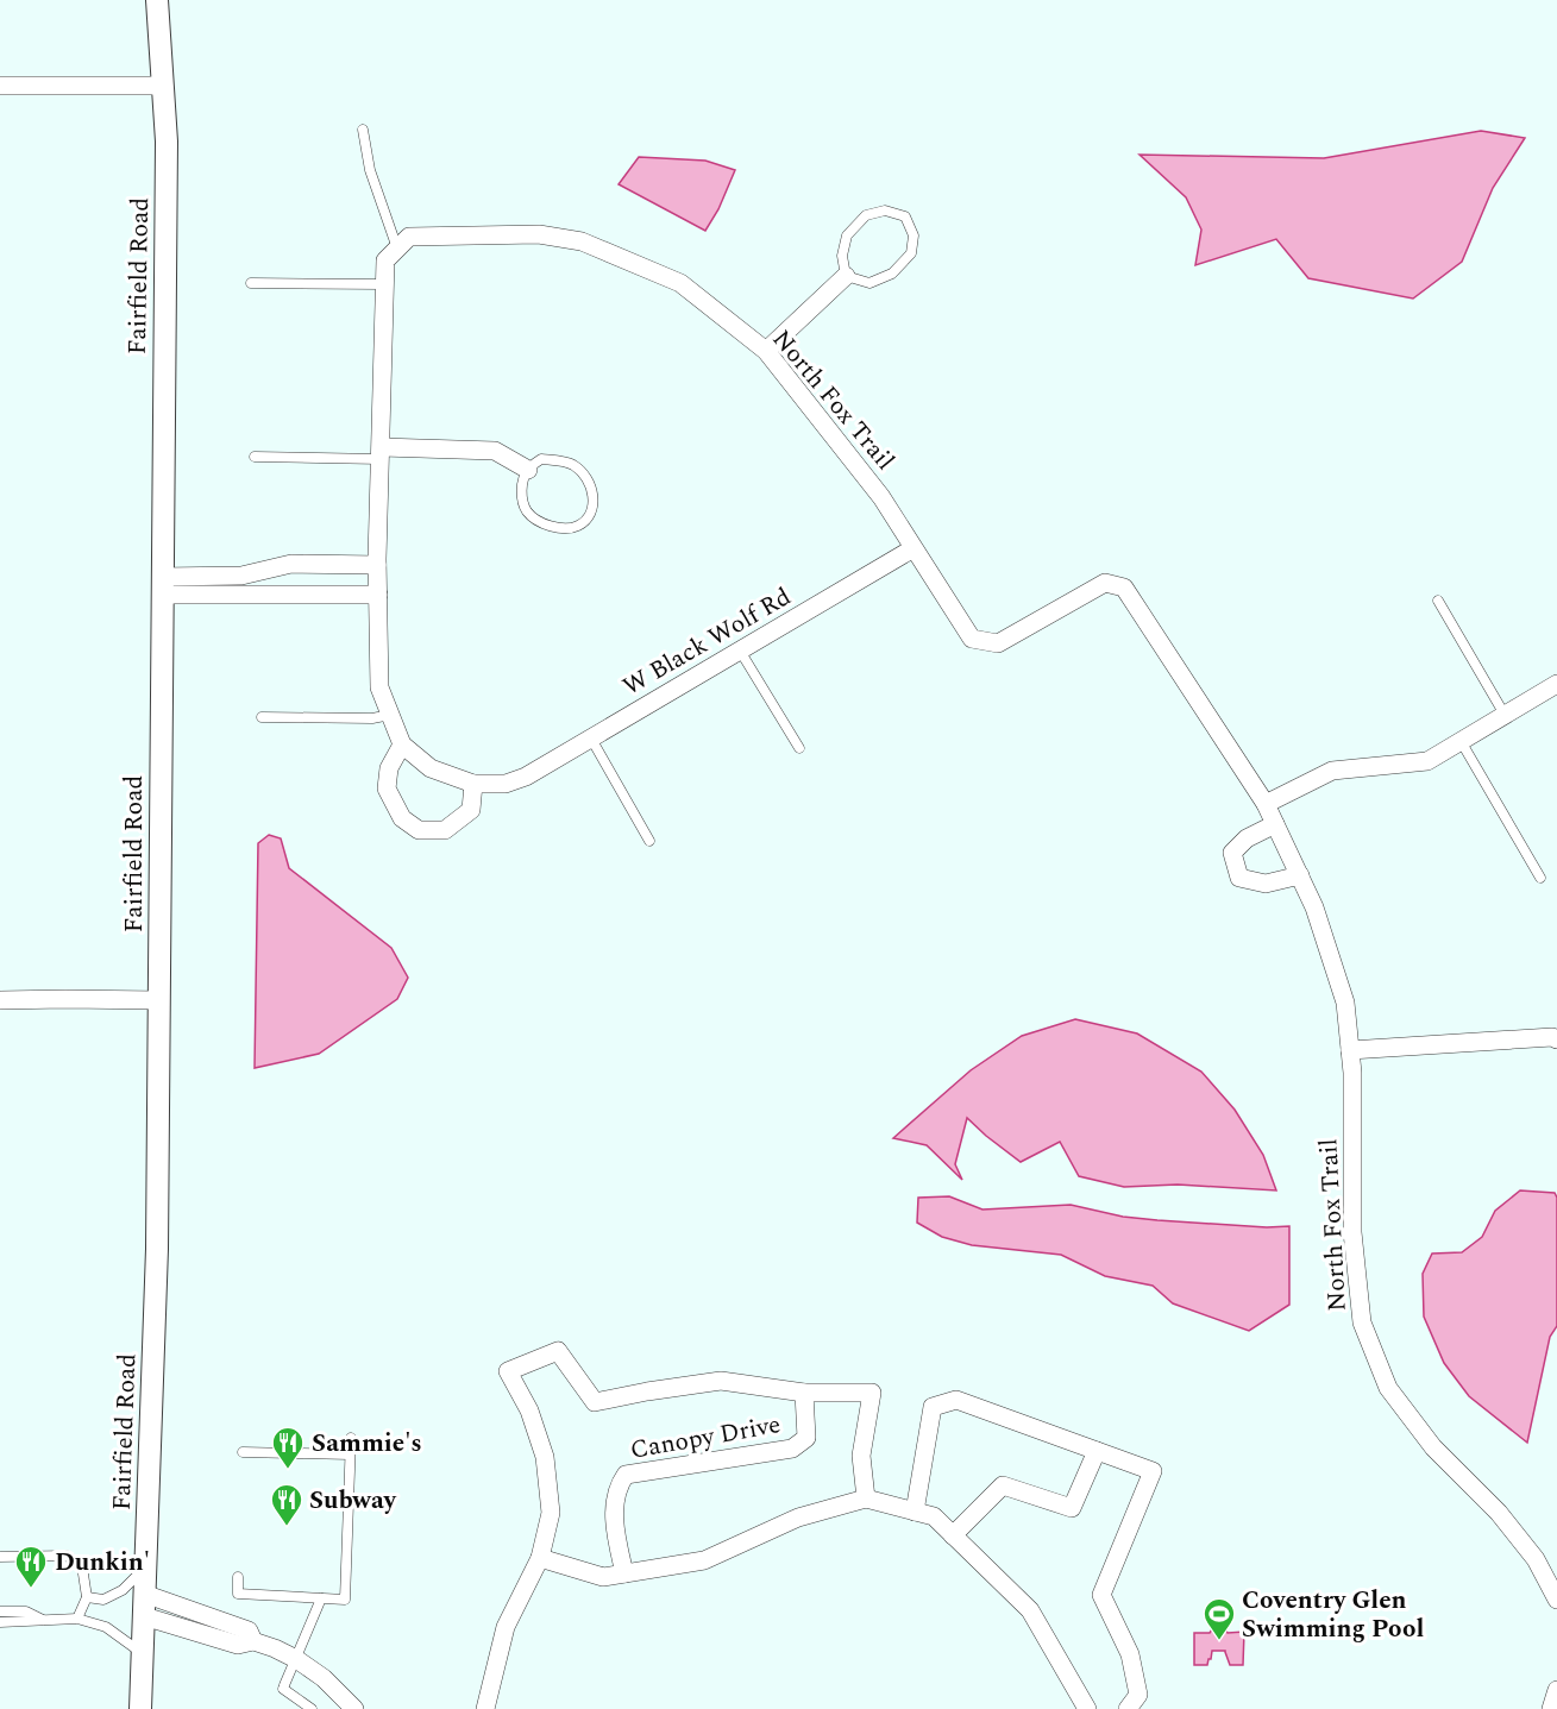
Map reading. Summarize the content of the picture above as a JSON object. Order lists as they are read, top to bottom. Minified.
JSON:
{"streets":{"street":["Fairfield Road","North Fox Trail","W Black Wolf Rd","Canopy Drive"]},"crossings":[["North Fox Trail","W Black Wolf Rd"]],"places":{"restaurant":["Sammie's","Subway","Dunkin'"],"sports":["Coventry Glen Swimming Pool"]}}
